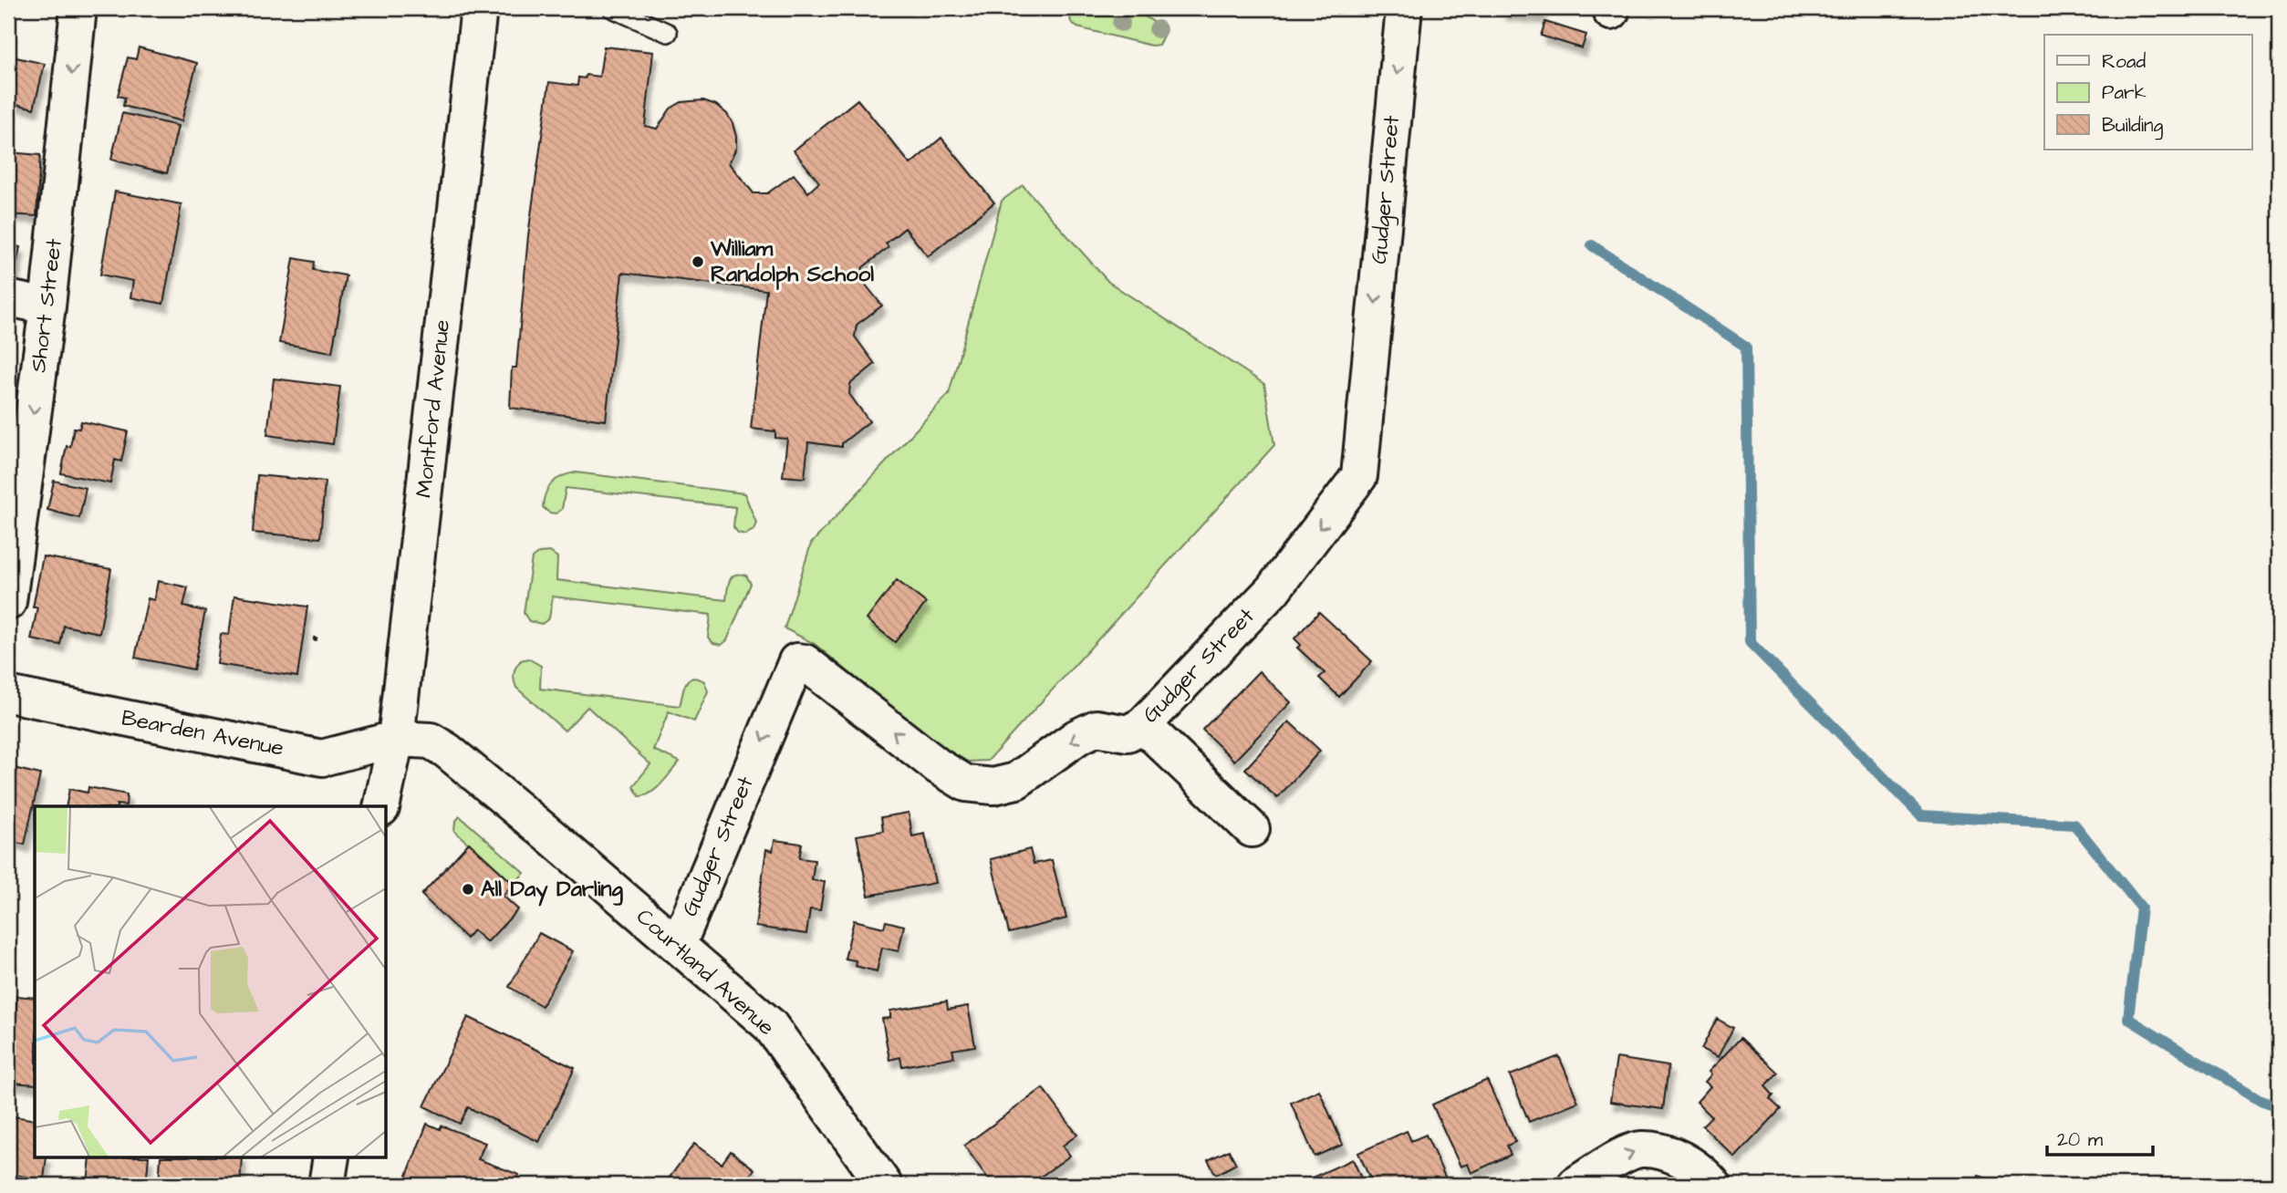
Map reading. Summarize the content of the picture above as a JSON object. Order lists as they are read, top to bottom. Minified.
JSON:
{"streets":{"street":["Gudger Street","Short Street","Montford Avenue","Bearden Avenue","Courtland Avenue"]},"crossings":[["Gudger Street","Courtland Avenue"],["Montford Avenue","Bearden Avenue"],["Montford Avenue","Courtland Avenue"],["Bearden Avenue","Courtland Avenue"]],"one_way":["Short Street"],"places":["William Randolph School","All Day Darling"],"legend":["Road","Park","Building"],"scale_bar":"20 m"}
